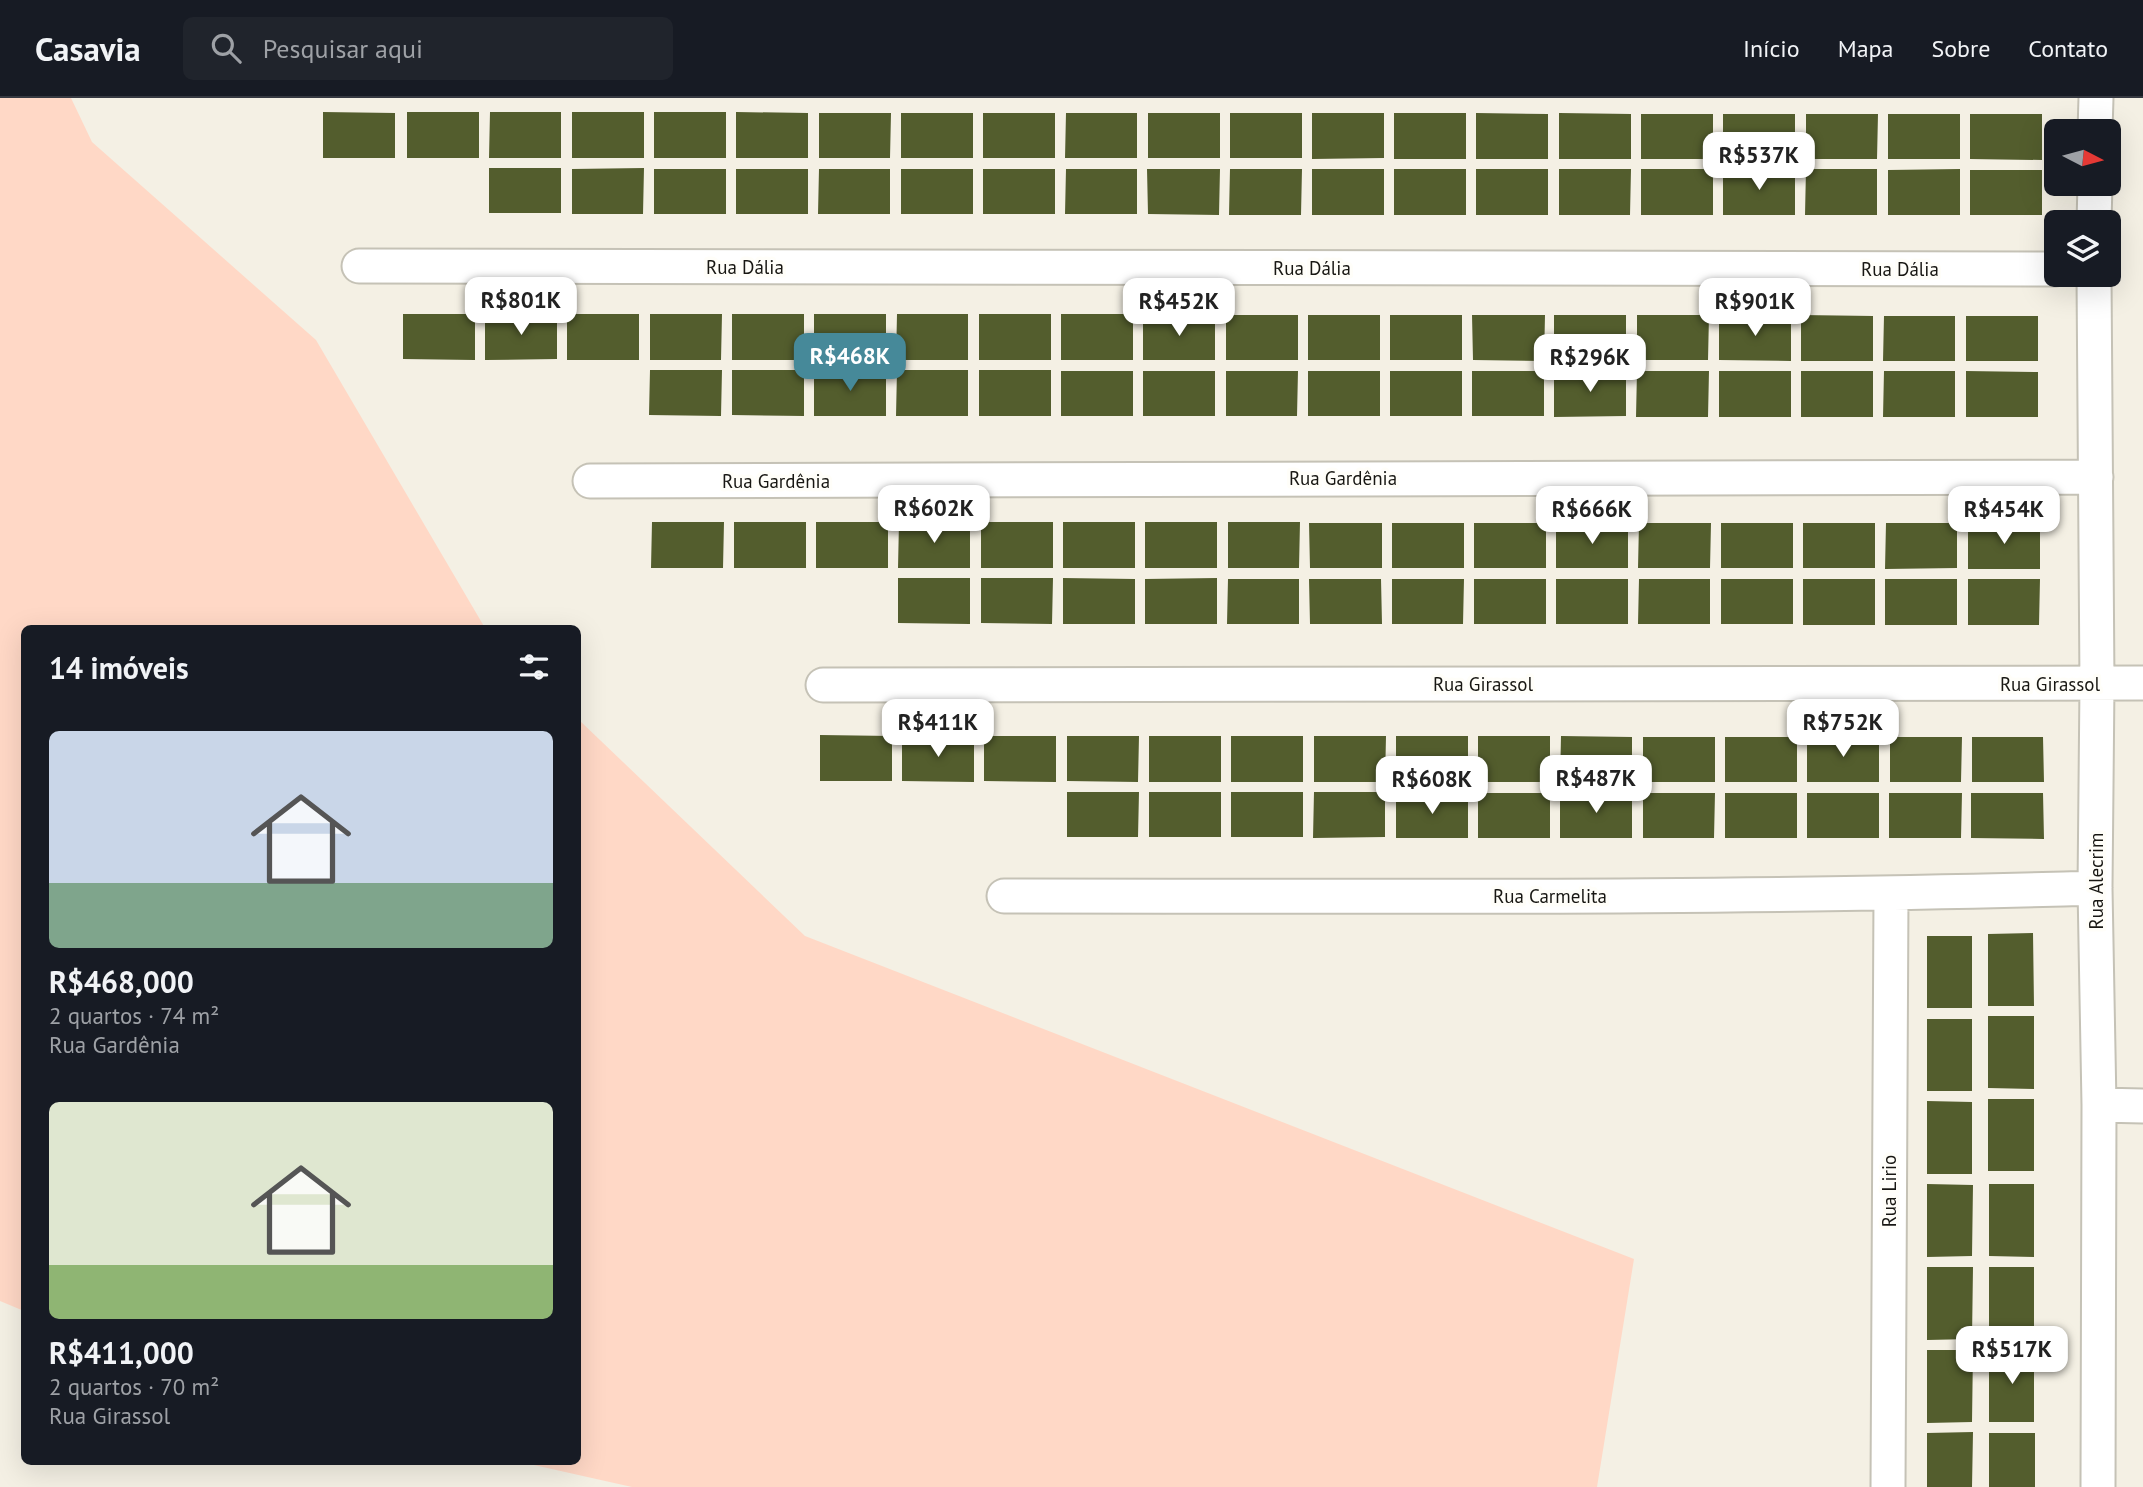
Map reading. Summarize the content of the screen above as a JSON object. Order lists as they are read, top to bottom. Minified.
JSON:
{"streets":{"street":["Rua Dália","Rua Gardênia","Rua Girassol","Rua Alecrim","Rua Carmelita","Rua Lirio"]},"crossings":[["Rua Gardênia","Rua Alecrim"],["Rua Girassol","Rua Alecrim"],["Rua Alecrim","Rua Carmelita"],["Rua Carmelita","Rua Lirio"]],"north":"right","page":{"header":"Casavia","search":"Pesquisar aqui","nav":["Início","Mapa","Sobre","Contato"],"price":["R$537K","R$801K","R$452K","R$901K","R$468K","R$296K","R$602K","R$666K","R$454K","R$411K","R$752K","R$487K","R$608K","R$517K"],"heading":"14 imóveis","list":[{"name":"R$468,000","note":"2 quartos · 74 m² · Rua Gardênia"},{"name":"R$411,000","note":"2 quartos · 70 m² · Rua Girassol"}]}}
